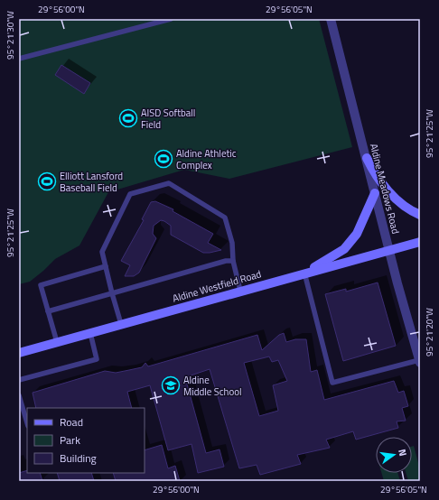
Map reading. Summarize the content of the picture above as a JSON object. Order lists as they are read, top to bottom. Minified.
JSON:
{"streets":{"main road":["Aldine Westfield Road"],"street":["Aldine Meadows Road"]},"crossings":[["Aldine Meadows Road","Aldine Westfield Road"]],"places":{"sports":["AISD Softball Field","Aldine Athletic Complex","Elliott Lansford Baseball Field"],"school or university":["Aldine Middle School"]},"legend":["Road","Park","Building"],"north":"right","coordinates":["29°56'00\"N","29°56'05\"N","95°21'30\"W","95°21'25\"W","95°21'20\"W"]}
